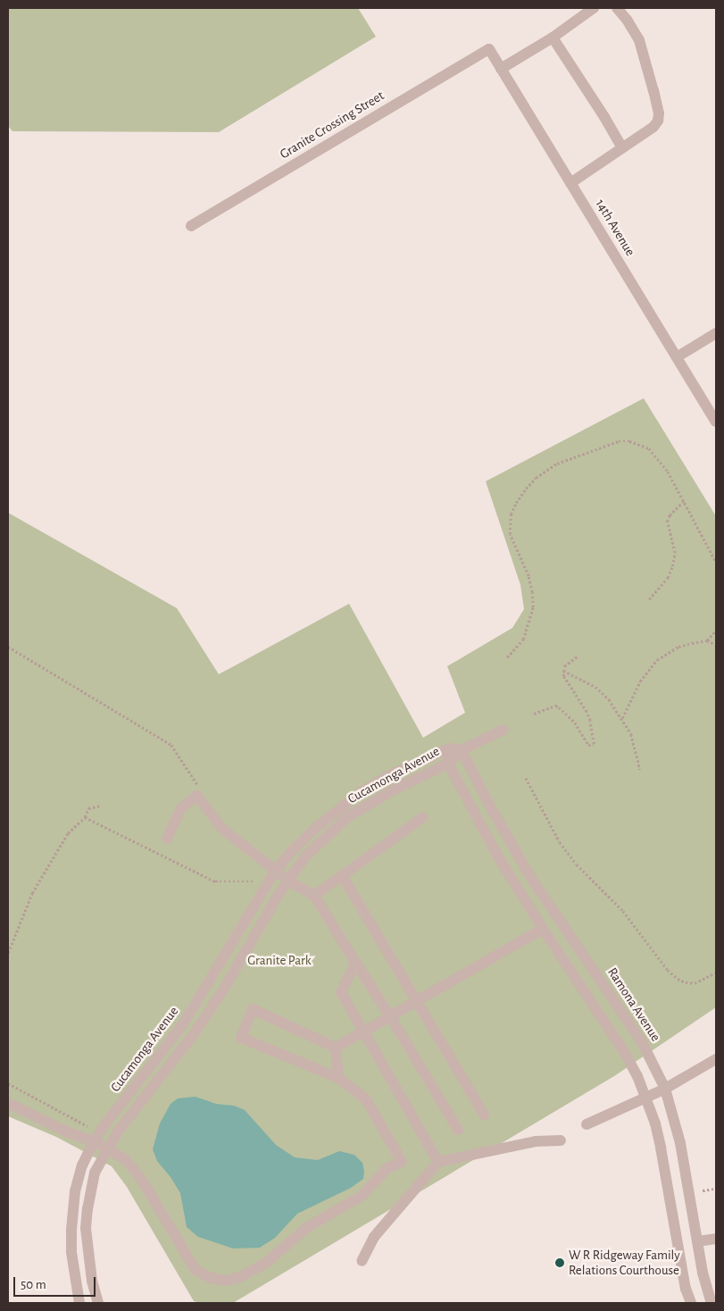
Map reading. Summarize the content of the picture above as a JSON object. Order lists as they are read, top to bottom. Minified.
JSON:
{"streets":{"street":["Granite Crossing Street","14th Avenue","Cucamonga Avenue","Ramona Avenue"]},"crossings":[["Granite Crossing Street","14th Avenue"],["Cucamonga Avenue","Ramona Avenue"]],"parks":["Granite Park"],"places":["W R Ridgeway Family Relations Courthouse"],"scale_bar":"50 m"}
